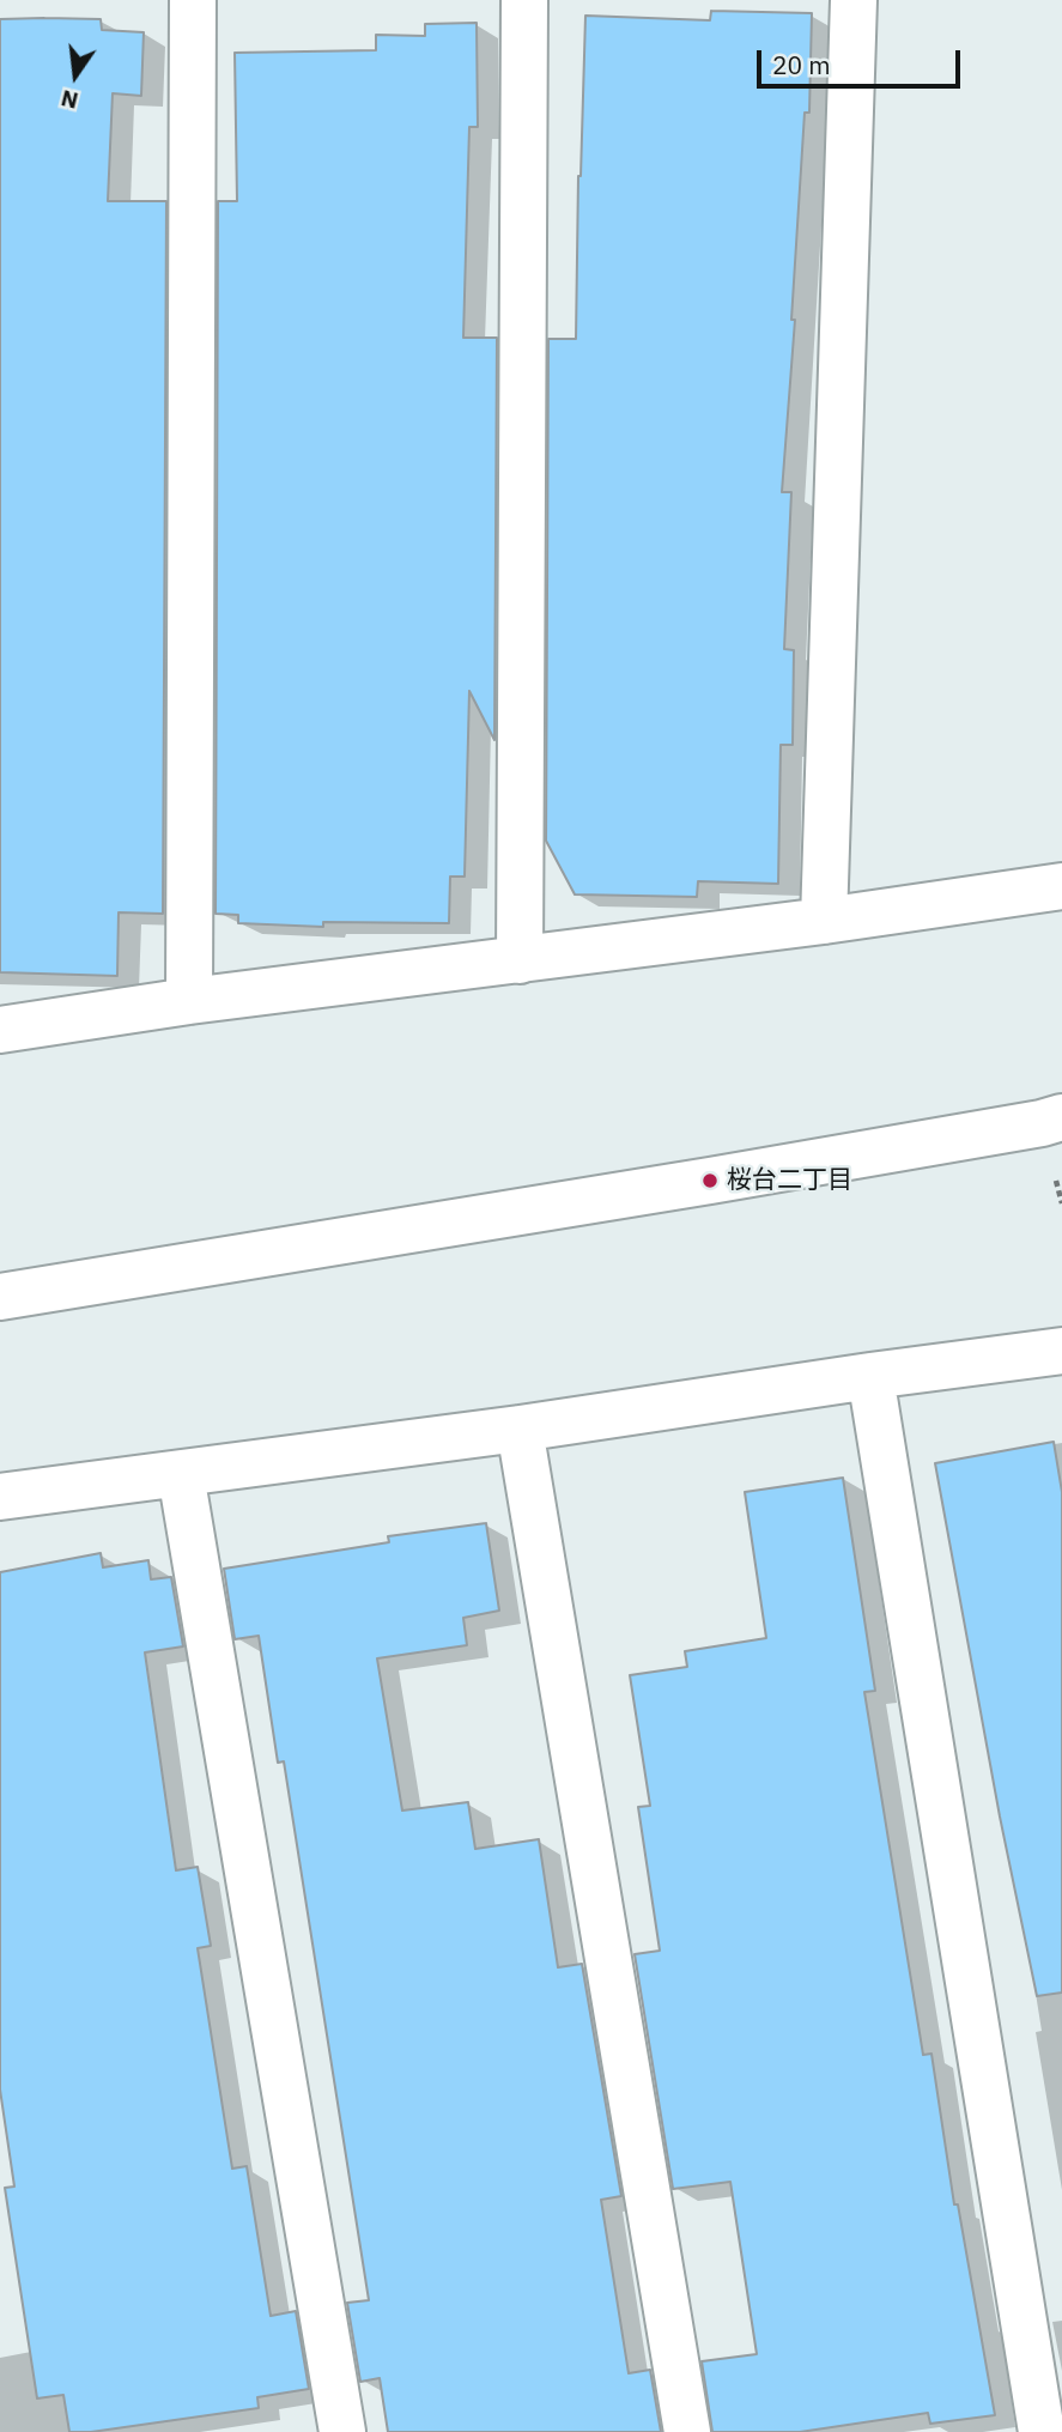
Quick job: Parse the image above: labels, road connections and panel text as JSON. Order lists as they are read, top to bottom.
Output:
{
  "places": ["桜台二丁目"],
  "scale_bar": "20 m",
  "north": "bottom"
}
